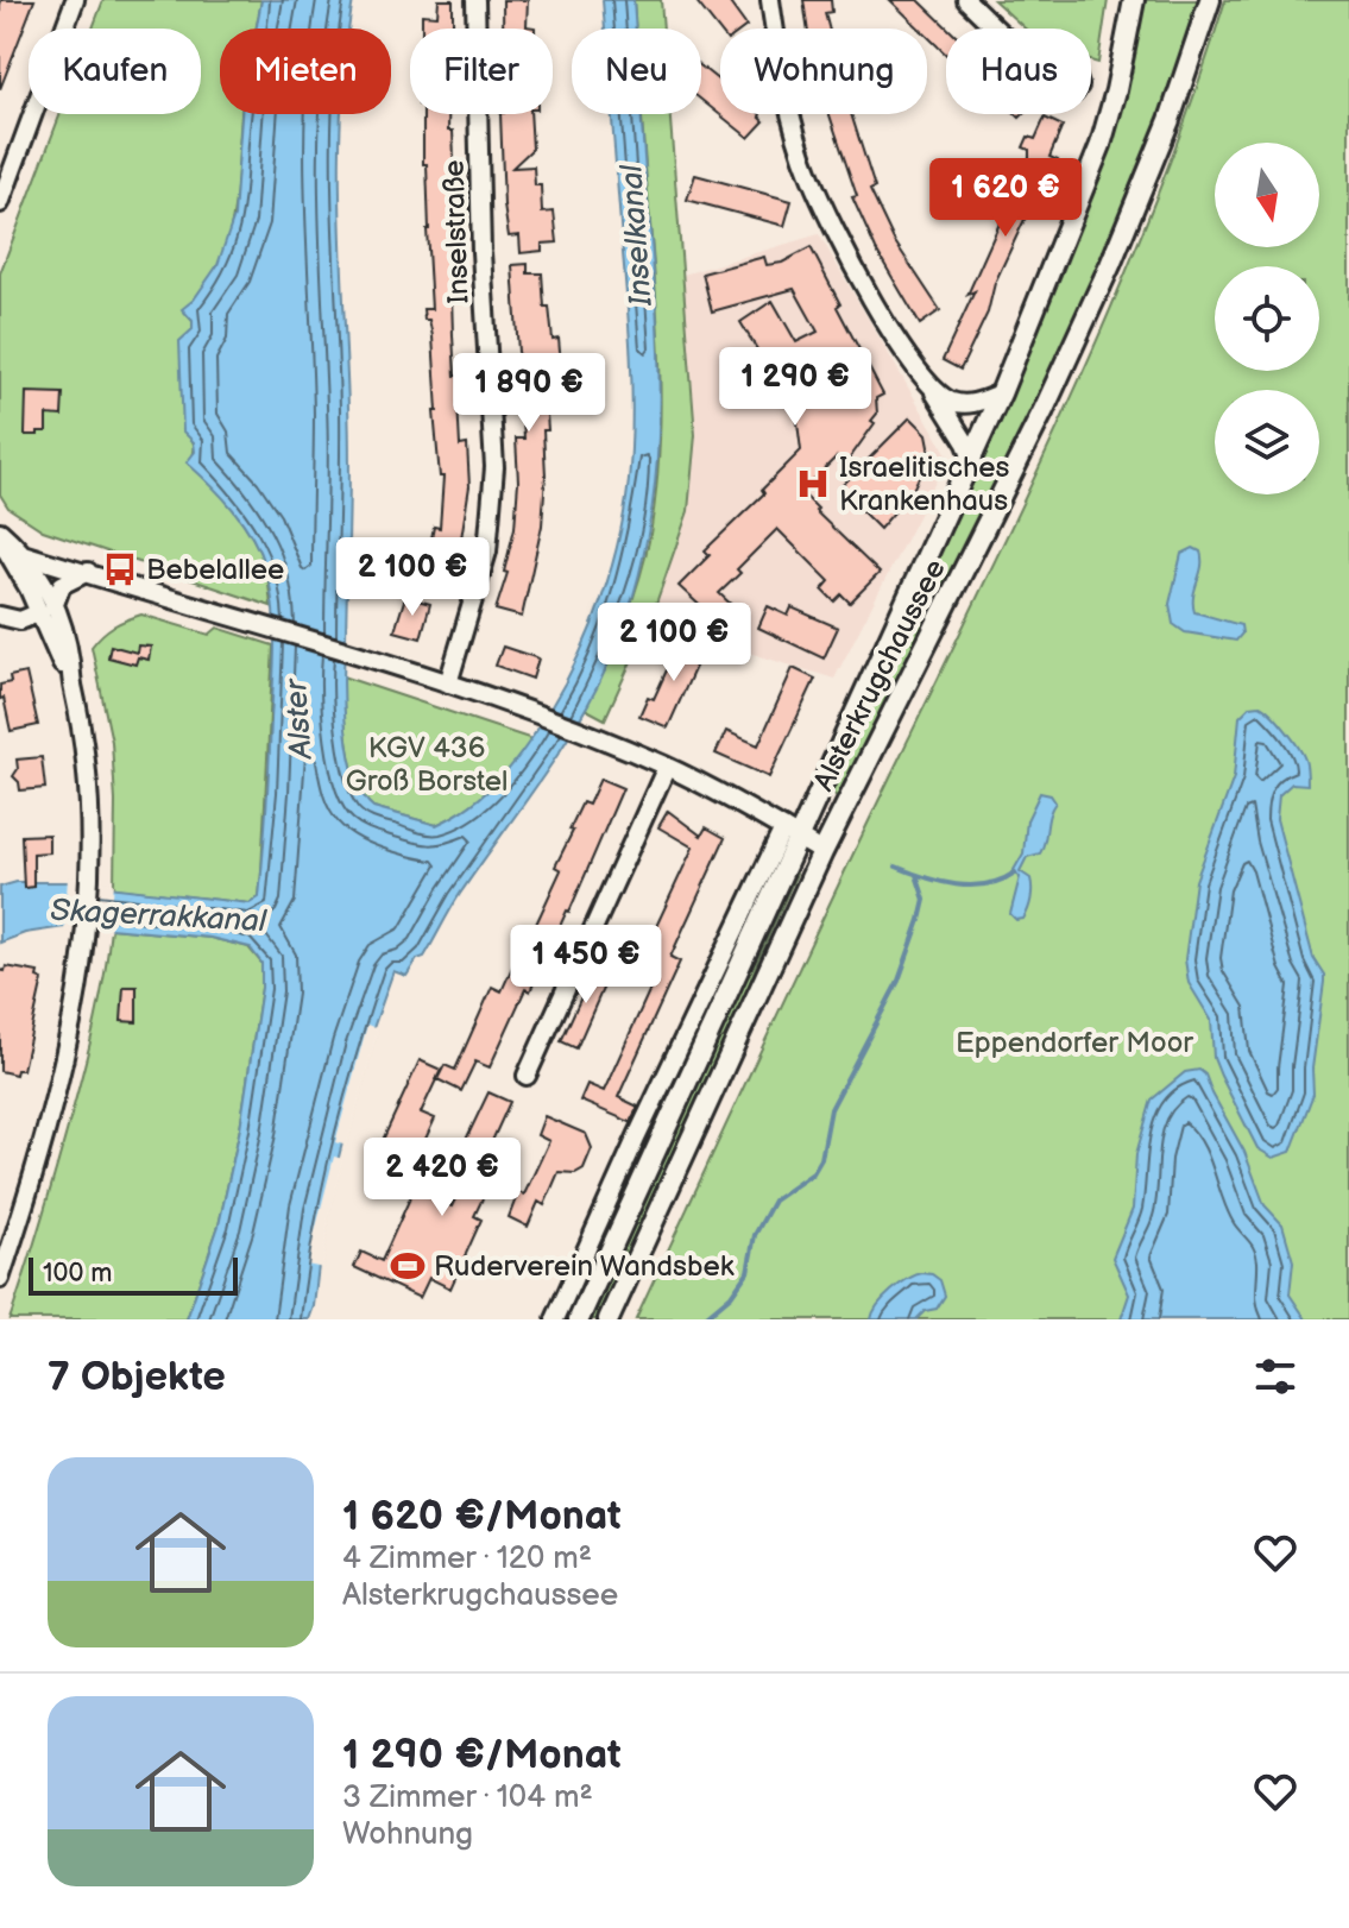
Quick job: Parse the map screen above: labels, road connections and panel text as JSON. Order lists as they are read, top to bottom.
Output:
{
  "streets": {
    "main road": ["Alsterkrugchaussee"],
    "street": ["Inselstraße"]
  },
  "water": ["Inselkanal", "Alster", "Skagerrakkanal"],
  "parks": ["KGV 436 Groß Borstel", "Eppendorfer Moor"],
  "places": {
    "hospital": ["Israelitisches Krankenhaus"],
    "bus stop": ["Bebelallee"],
    "sports": ["Ruderverein Wandsbek"]
  },
  "scale_bar": "100 m",
  "north": "bottom",
  "page": {
    "chip": [
      "Kaufen",
      "Mieten",
      "Filter",
      "Neu",
      "Wohnung",
      "Haus"
    ],
    "price": [
      "1 620 €",
      "1 290 €",
      "1 890 €",
      "2 100 €",
      "2 100 €",
      "1 450 €",
      "2 420 €"
    ],
    "scale": "100 m",
    "heading": "7 Objekte",
    "list": [
      {
        "name": "1 620 €/Monat",
        "note": "4 Zimmer · 120 m² · Alsterkrugchaussee"
      },
      {
        "name": "1 290 €/Monat",
        "note": "3 Zimmer · 104 m² · Wohnung"
      }
    ]
  }
}
